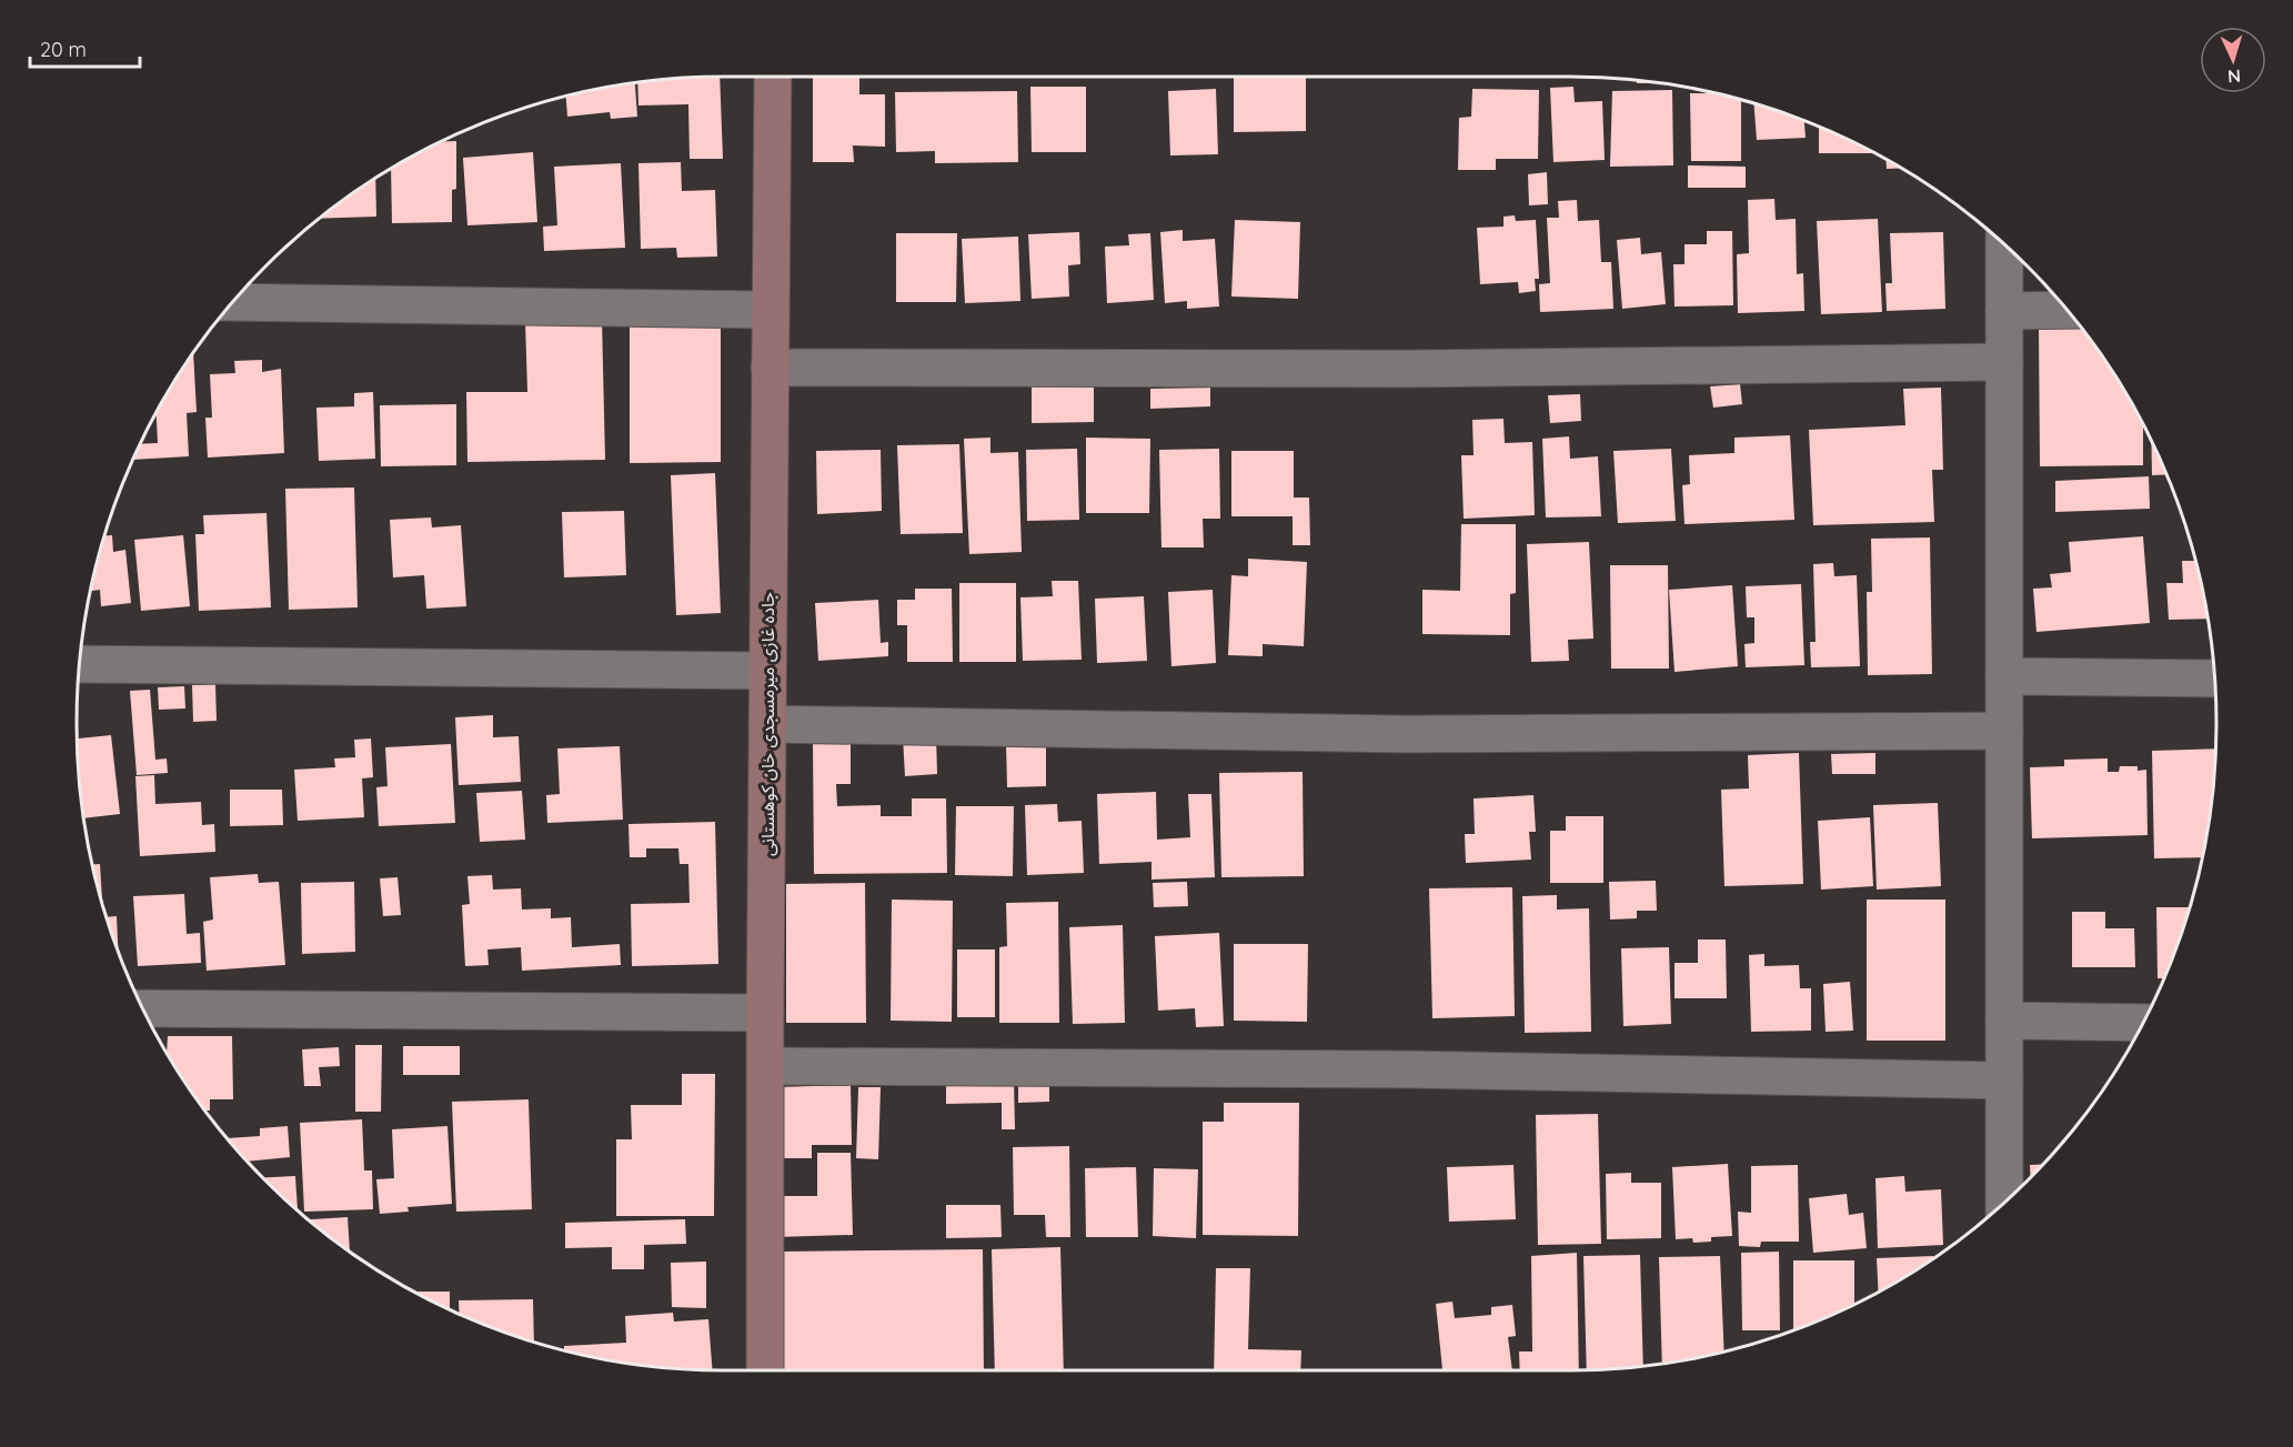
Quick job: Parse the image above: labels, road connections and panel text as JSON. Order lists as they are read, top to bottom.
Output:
{
  "streets": {
    "main road": ["جاده غازی میرمسجدی خان کوهستانی"]
  },
  "scale_bar": "20 m",
  "north": "bottom"
}
